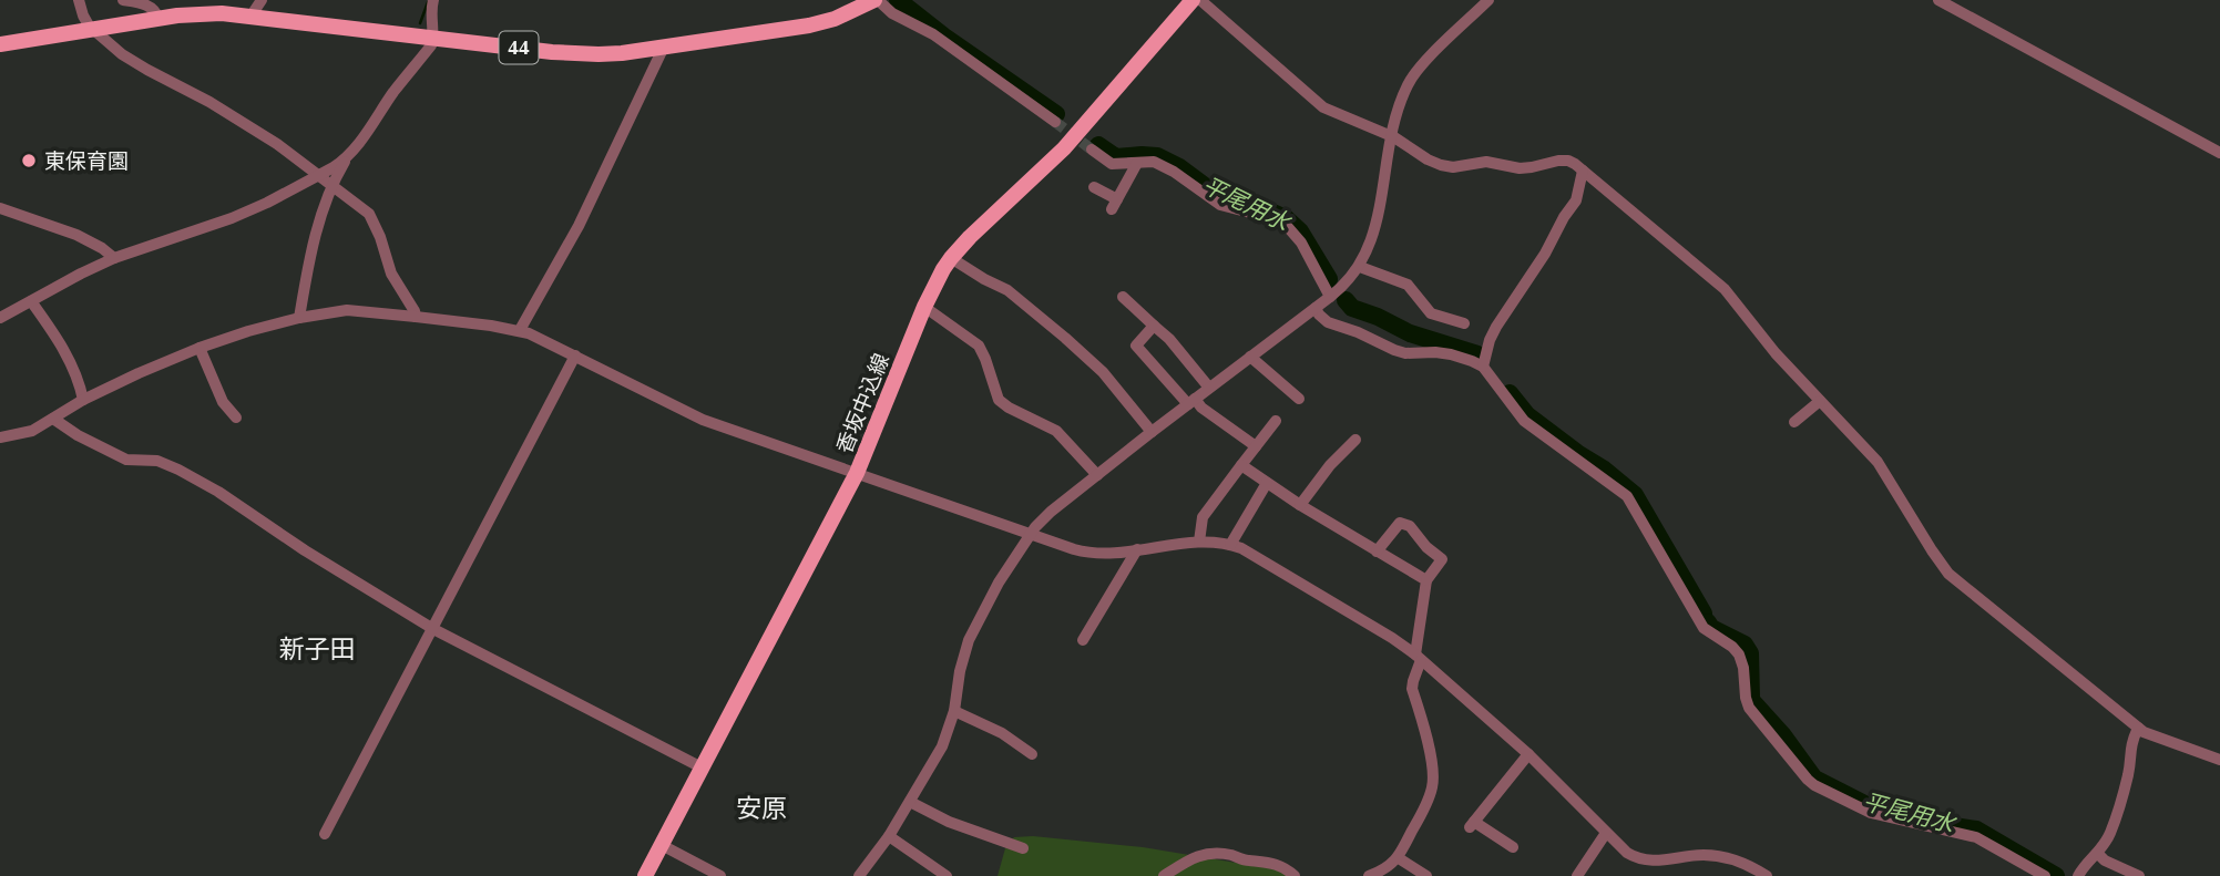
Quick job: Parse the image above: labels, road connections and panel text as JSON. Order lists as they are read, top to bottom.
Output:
{
  "streets": {
    "main road": ["44", "香坂中込線"]
  },
  "districts": ["新子田", "安原"],
  "water": ["平尾用水"],
  "places": ["東保育園"]
}
